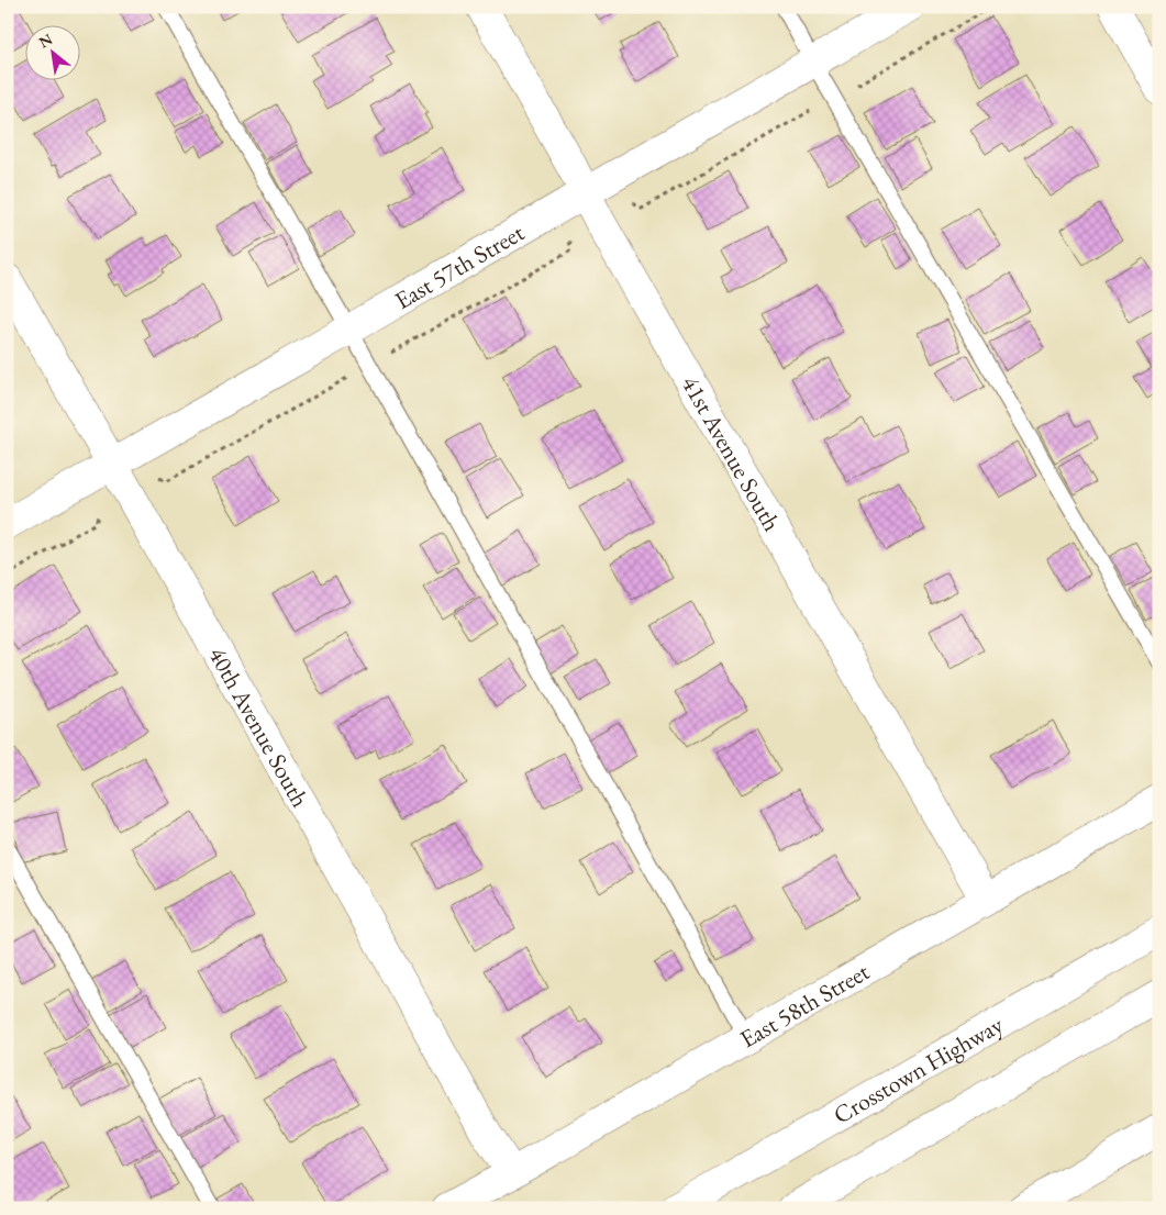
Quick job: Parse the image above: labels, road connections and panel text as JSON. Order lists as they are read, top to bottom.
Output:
{
  "streets": {
    "main road": [
      "East 57th Street",
      "41st Avenue South",
      "40th Avenue South",
      "East 58th Street",
      "Crosstown Highway"
    ]
  },
  "crossings": [
    ["East 57th Street", "41st Avenue South"],
    ["East 57th Street", "40th Avenue South"],
    ["41st Avenue South", "East 58th Street"],
    ["40th Avenue South", "East 58th Street"]
  ],
  "north": "top left"
}
